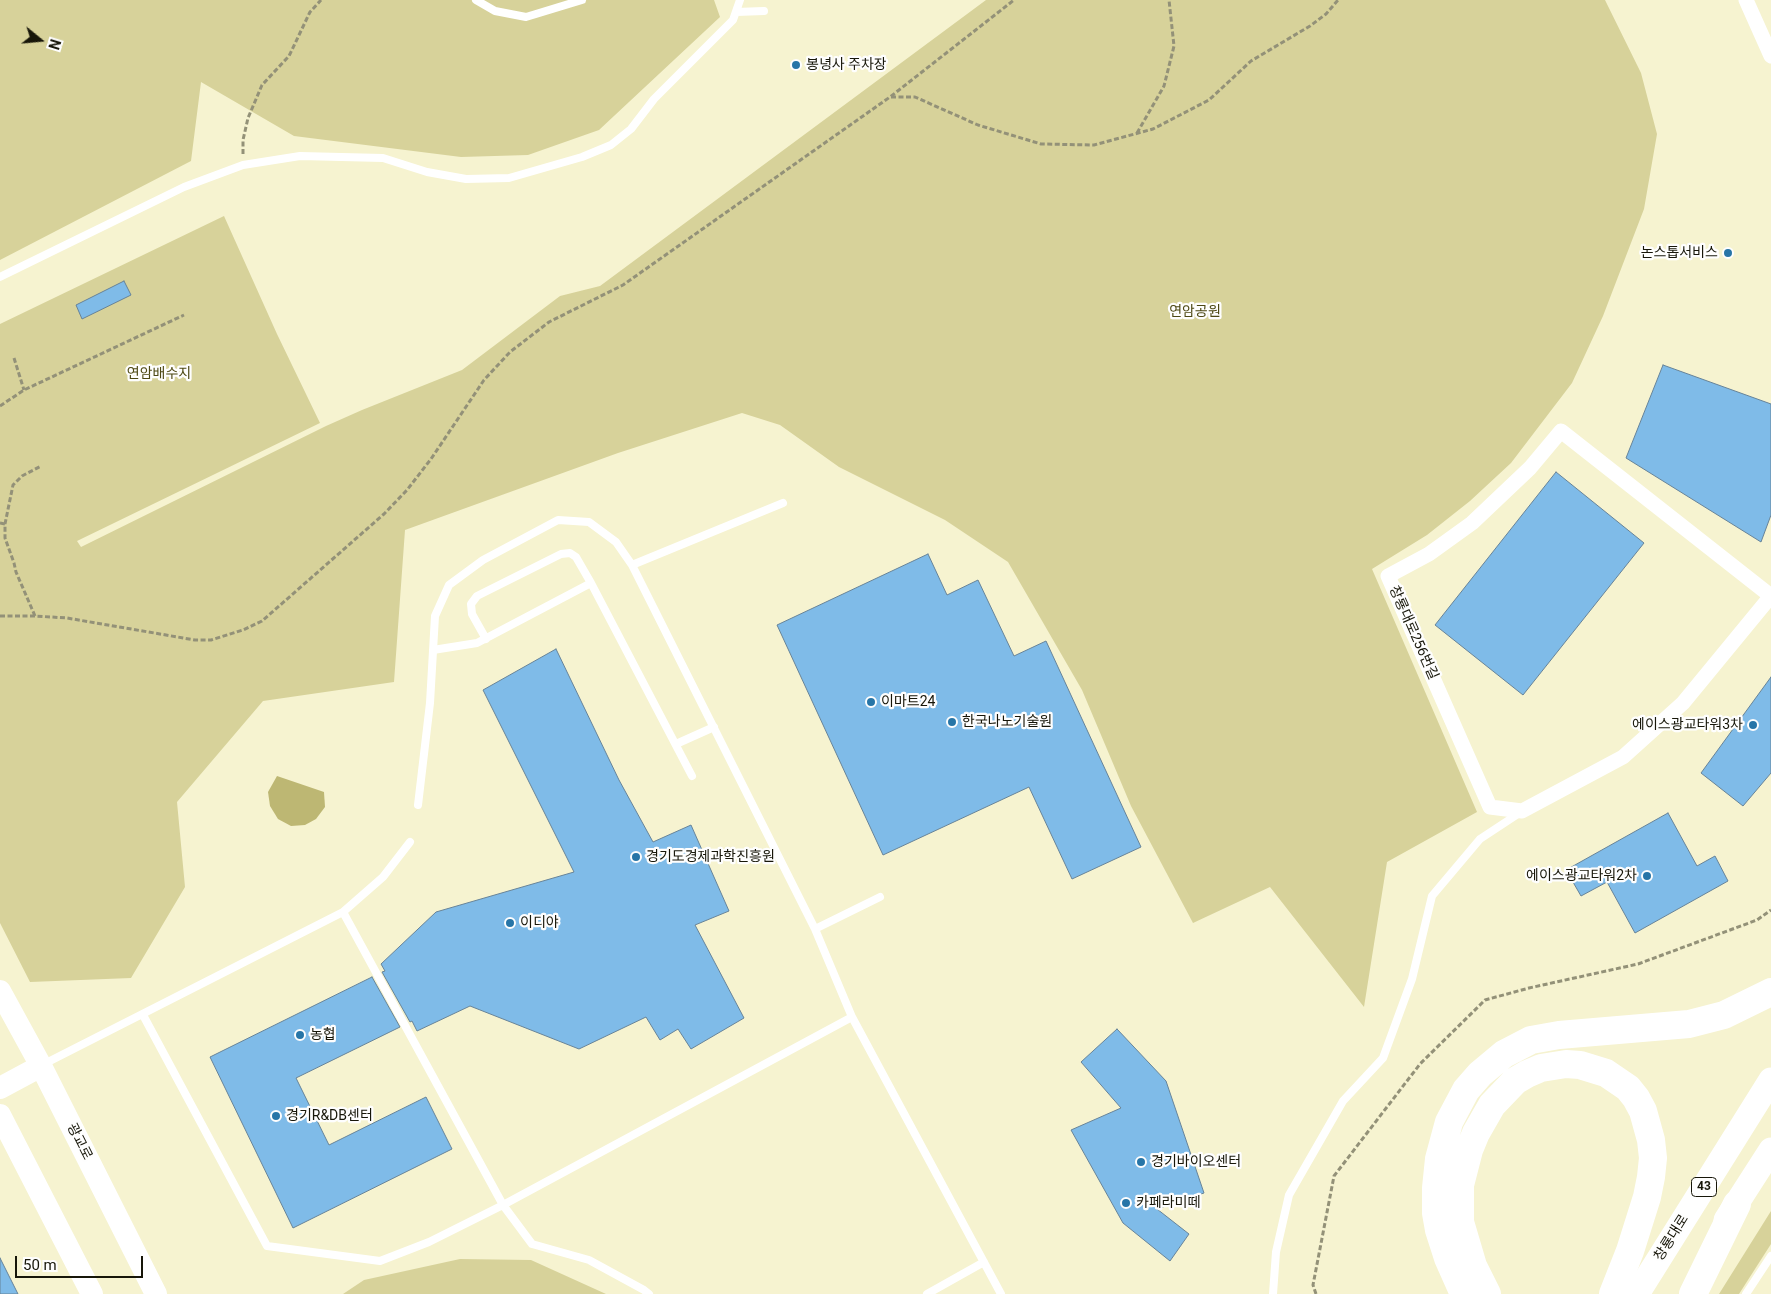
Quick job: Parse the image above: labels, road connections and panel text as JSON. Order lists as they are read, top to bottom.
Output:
{
  "streets": {
    "main road": ["광교로", "43", "창룡대로"],
    "street": ["창룡대로256번길"]
  },
  "parks": ["연암공원", "연암배수지"],
  "places": [
    "봉녕사 주차장",
    "논스톱서비스",
    "이마트24",
    "한국나노기술원",
    "에이스광교타워3차",
    "경기도경제과학진흥원",
    "에이스광교타워2차",
    "이디야",
    "농협",
    "경기R&DB센터",
    "경기바이오센터",
    "카페라미떼"
  ],
  "scale_bar": "50 m",
  "north": "right"
}
